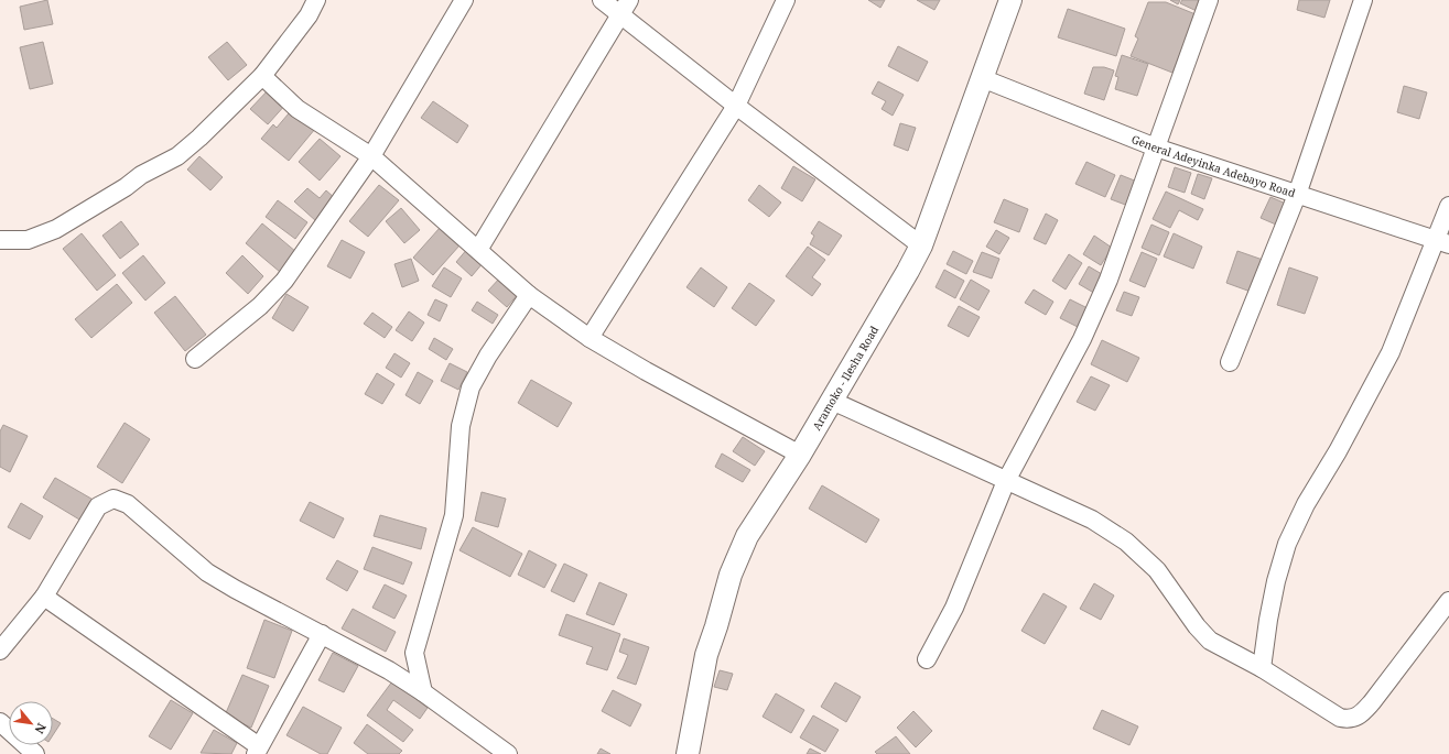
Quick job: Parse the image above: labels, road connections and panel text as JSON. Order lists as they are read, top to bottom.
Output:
{
  "streets": {
    "main road": ["Aramoko - Ilesha Road"],
    "street": ["General Adeyinka Adebayo Road"]
  },
  "crossings": [
    ["General Adeyinka Adebayo Road", "Aramoko - Ilesha Road"]
  ],
  "north": "bottom right"
}
